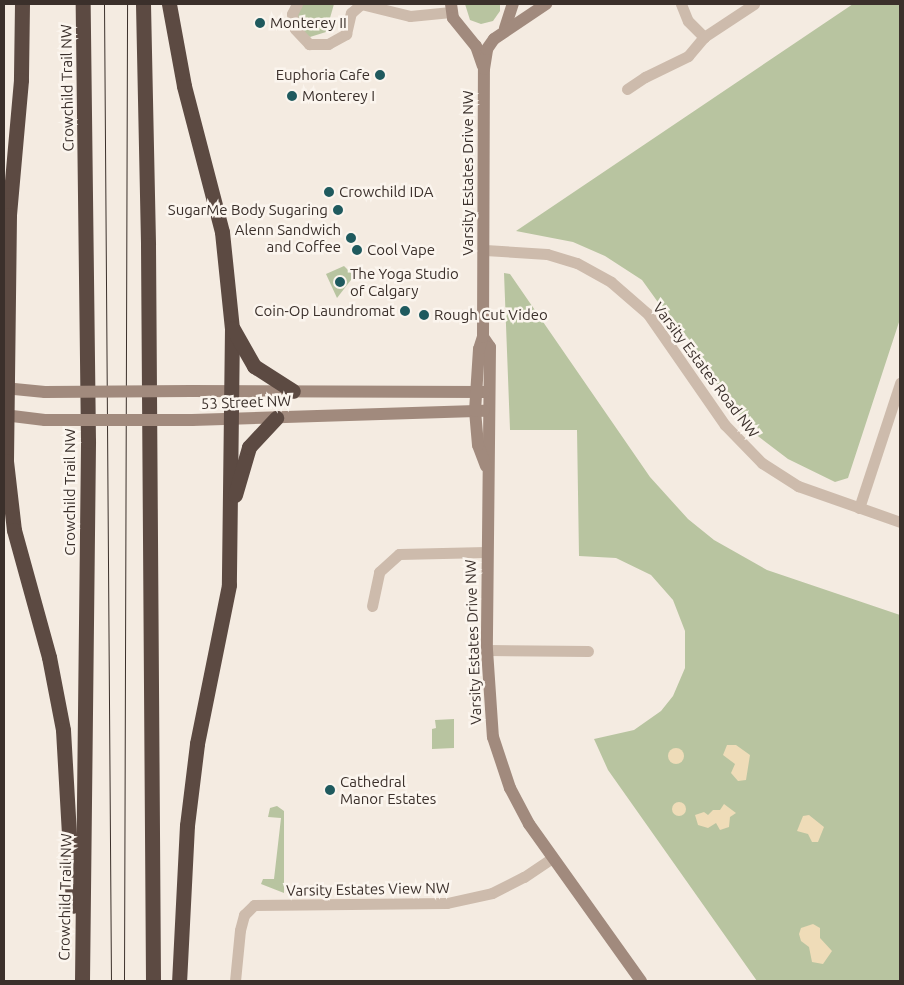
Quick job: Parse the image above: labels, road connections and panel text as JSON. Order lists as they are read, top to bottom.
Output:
{
  "streets": {
    "highway": ["Crowchild Trail NW"],
    "street": [
      "Varsity Estates Drive NW",
      "Varsity Estates Road NW",
      "53 Street NW",
      "Varsity Estates View NW"
    ]
  },
  "crossings": [
    ["Varsity Estates Drive NW", "Varsity Estates Road NW"],
    ["Varsity Estates Drive NW", "53 Street NW"],
    ["Varsity Estates Drive NW", "Varsity Estates View NW"]
  ],
  "places": [
    "Monterey II",
    "Euphoria Cafe",
    "Monterey I",
    "Crowchild IDA",
    "SugarMe Body Sugaring",
    "Alenn Sandwich and Coffee",
    "Cool Vape",
    "The Yoga Studio of Calgary",
    "Coin-Op Laundromat",
    "Rough Cut Video",
    "Cathedral Manor Estates"
  ]
}
